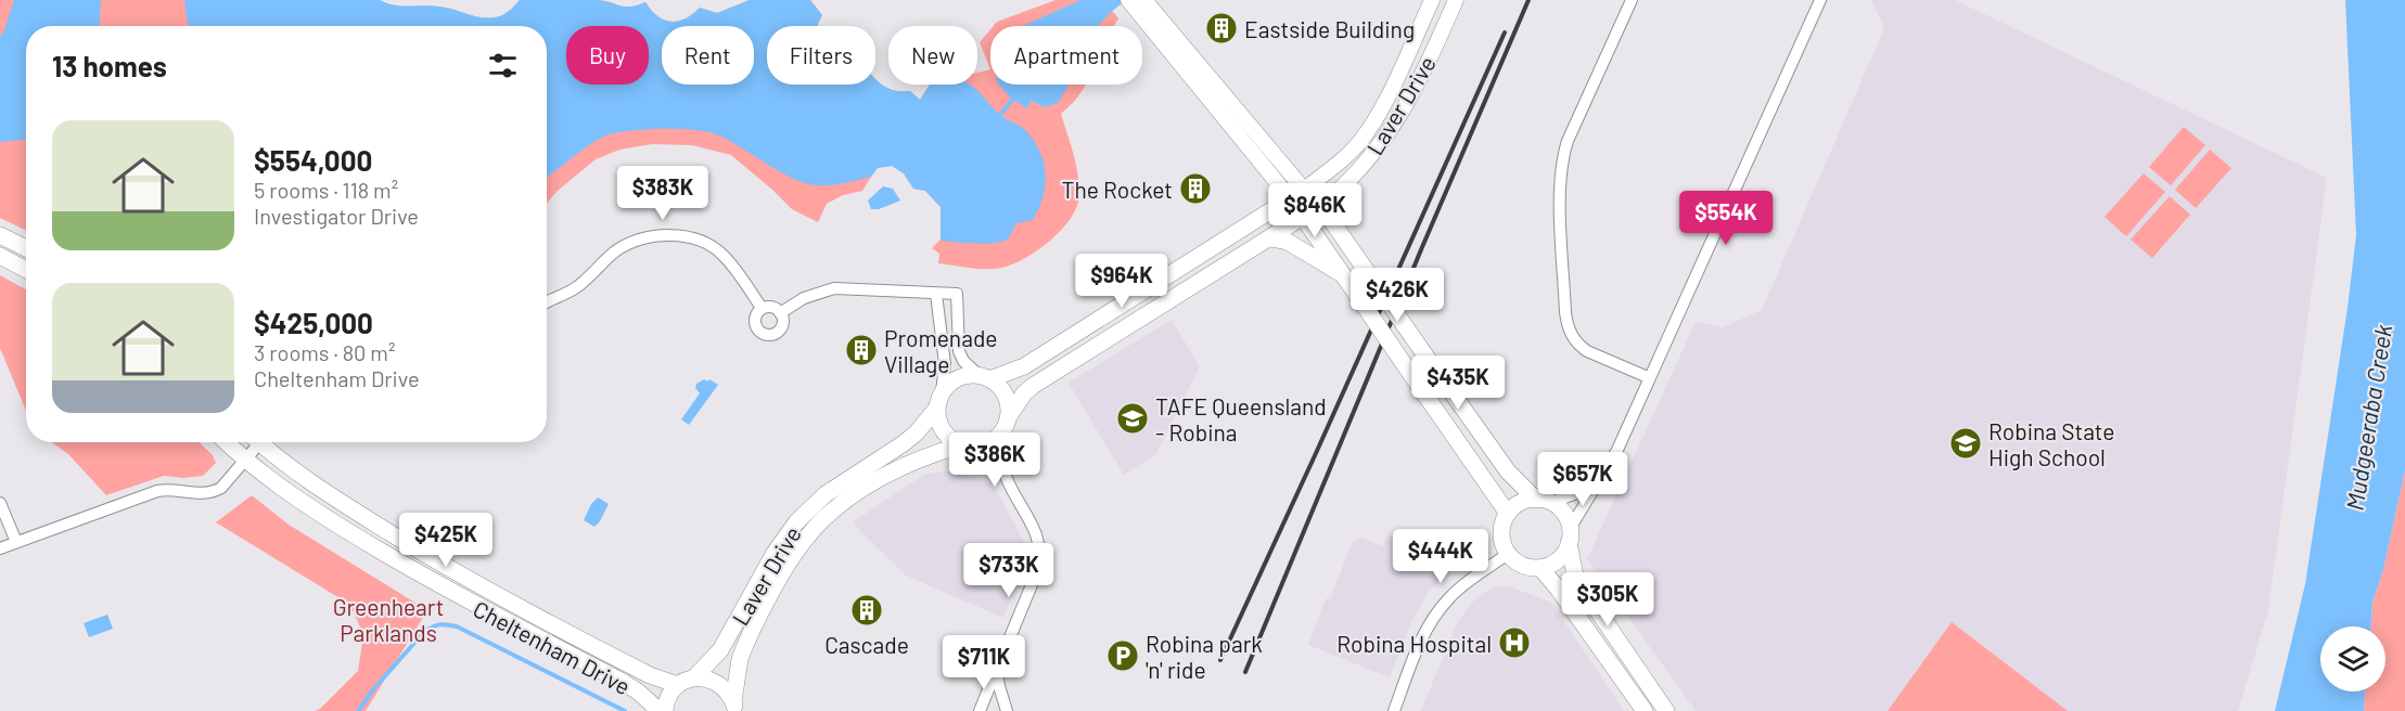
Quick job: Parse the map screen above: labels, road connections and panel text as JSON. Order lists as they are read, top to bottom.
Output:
{
  "streets": {
    "main road": ["Laver Drive", "Cheltenham Drive"]
  },
  "water": ["Mudgeeraba Creek"],
  "parks": ["Greenheart Parklands"],
  "places": {
    "building": [
      "Eastside Building",
      "The Rocket",
      "Promenade Village",
      "Cascade"
    ],
    "school or university": ["TAFE Queensland - Robina", "Robina State High School"],
    "hospital": ["Robina Hospital"],
    "parking": ["Robina park 'n' ride"]
  },
  "page": {
    "chip": [
      "Buy",
      "Rent",
      "Filters",
      "New",
      "Apartment"
    ],
    "heading": "13 homes",
    "list": [
      {
        "name": "$554,000",
        "note": "5 rooms · 118 m² · Investigator Drive"
      },
      {
        "name": "$425,000",
        "note": "3 rooms · 80 m² · Cheltenham Drive"
      }
    ],
    "price": [
      "$383K",
      "$846K",
      "$554K",
      "$964K",
      "$426K",
      "$435K",
      "$386K",
      "$657K",
      "$425K",
      "$444K",
      "$733K",
      "$305K",
      "$711K"
    ]
  }
}
